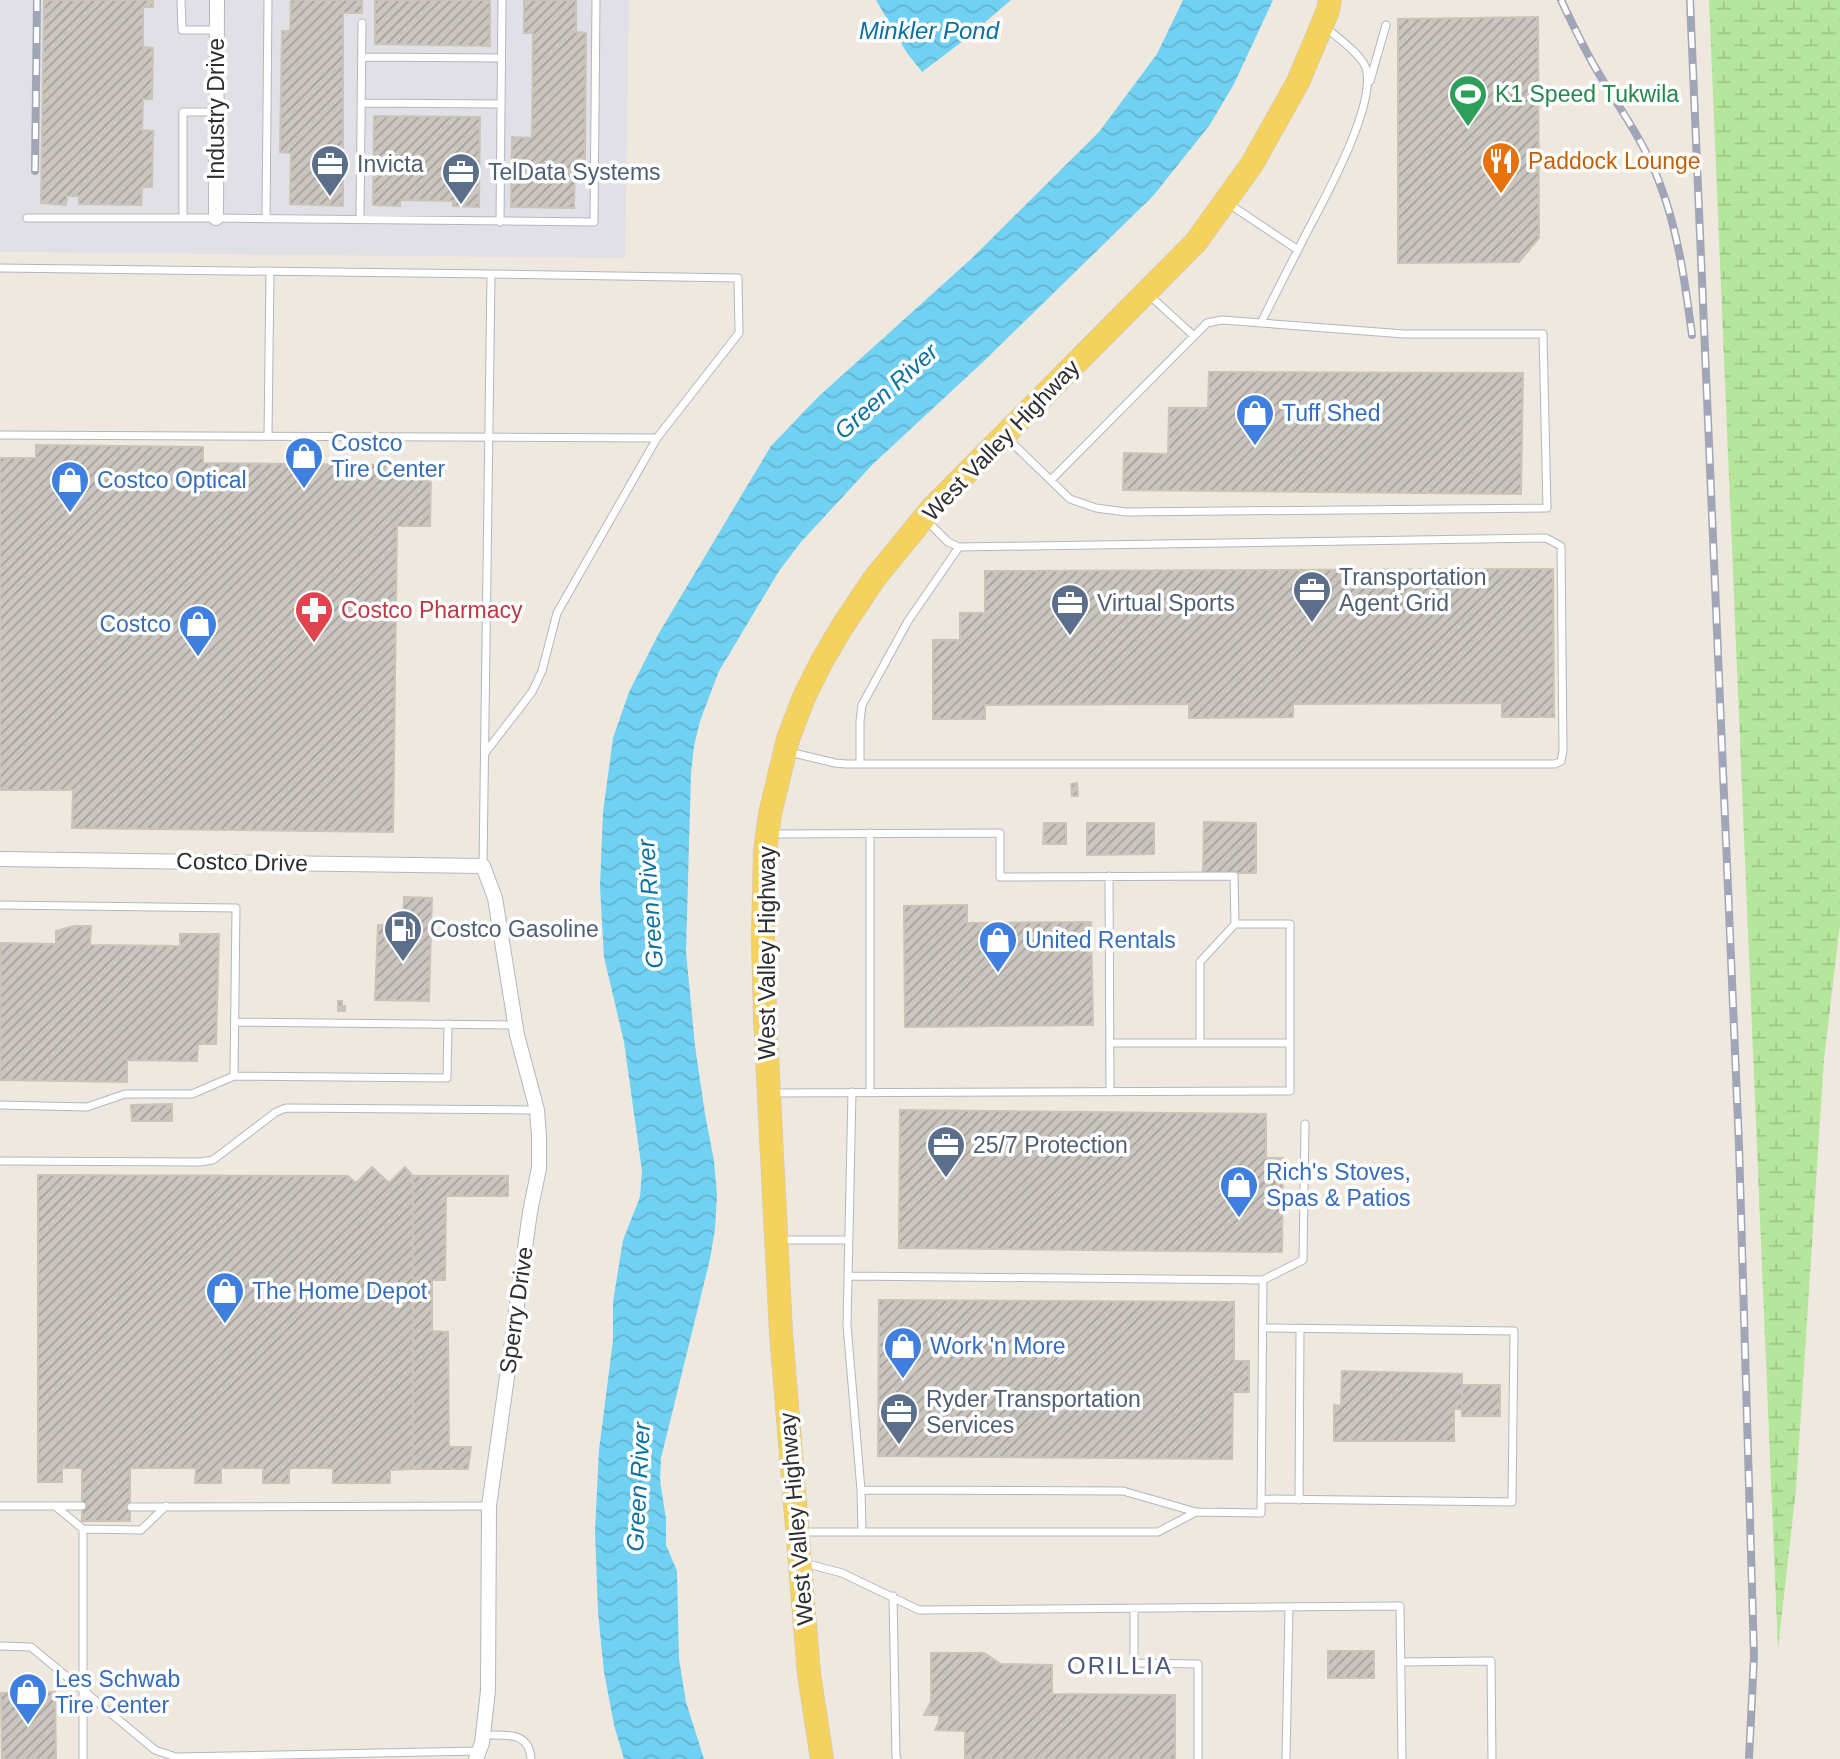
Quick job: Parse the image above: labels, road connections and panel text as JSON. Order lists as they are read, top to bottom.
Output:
{
  "streets": {
    "main road": ["West Valley Highway"],
    "street": ["Industry Drive", "Costco Drive", "Sperry Drive"]
  },
  "crossings": [
    ["Costco Drive", "Sperry Drive"]
  ],
  "districts": ["ORILLIA"],
  "water": ["Minkler Pond", "Green River"],
  "places": {
    "sports": ["K1 Speed Tukwila"],
    "restaurant": ["Paddock Lounge"],
    "office": [
      "Invicta",
      "TelData Systems",
      "Transportation Agent Grid",
      "Virtual Sports",
      "25/7 Protection",
      "Ryder Transportation Services"
    ],
    "shop": [
      "Tuff Shed",
      "Costco Tire Center",
      "Costco Optical",
      "Costco",
      "United Rentals",
      "Rich's Stoves, Spas & Patios",
      "The Home Depot",
      "Work 'n More",
      "Les Schwab Tire Center"
    ],
    "pharmacy": ["Costco Pharmacy"],
    "fuel station": ["Costco Gasoline"]
  }
}
